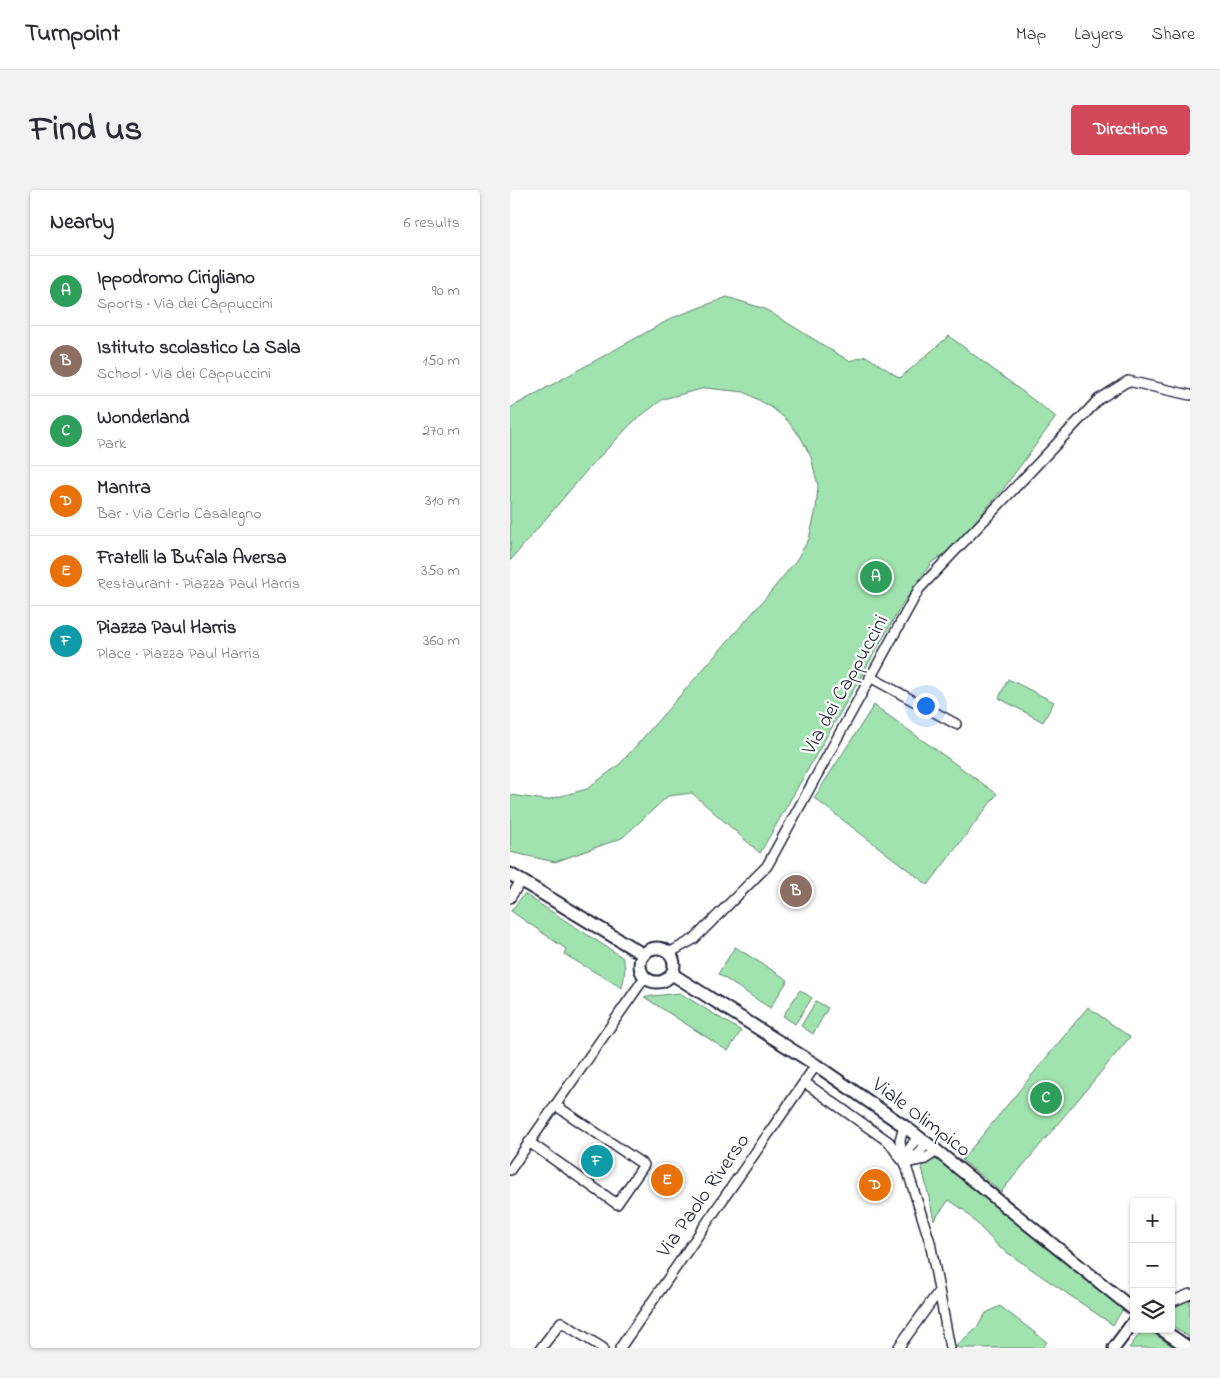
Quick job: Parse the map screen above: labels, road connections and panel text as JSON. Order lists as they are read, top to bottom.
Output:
{
  "streets": {
    "main road": ["Viale Olimpico"],
    "street": ["Via dei Cappuccini", "Via Paolo Riverso"]
  },
  "crossings": [
    ["Via dei Cappuccini", "Viale Olimpico"],
    ["Viale Olimpico", "Via Paolo Riverso"]
  ],
  "page": {
    "header": "Turnpoint",
    "nav": ["Map", "Layers", "Share"],
    "title": "Find us",
    "buttons": "Directions",
    "heading": ["Nearby", "6 results"],
    "list": [
      {
        "mark": "A",
        "name": "Ippodromo Cirigliano",
        "note": "Sports · Via dei Cappuccini",
        "value": "90 m"
      },
      {
        "mark": "B",
        "name": "Istituto scolastico La Sala",
        "note": "School · Via dei Cappuccini",
        "value": "150 m"
      },
      {
        "mark": "C",
        "name": "Wonderland",
        "note": "Park",
        "value": "270 m"
      },
      {
        "mark": "D",
        "name": "Mantra",
        "note": "Bar · Via Carlo Casalegno",
        "value": "310 m"
      },
      {
        "mark": "E",
        "name": "Fratelli la Bufala Aversa",
        "note": "Restaurant · Piazza Paul Harris",
        "value": "350 m"
      },
      {
        "mark": "F",
        "name": "Piazza Paul Harris",
        "note": "Place · Piazza Paul Harris",
        "value": "360 m"
      }
    ],
    "pins": [
      "A",
      "B",
      "C",
      "F",
      "E",
      "D"
    ],
    "map_buttons": ["+", "−"]
  }
}
